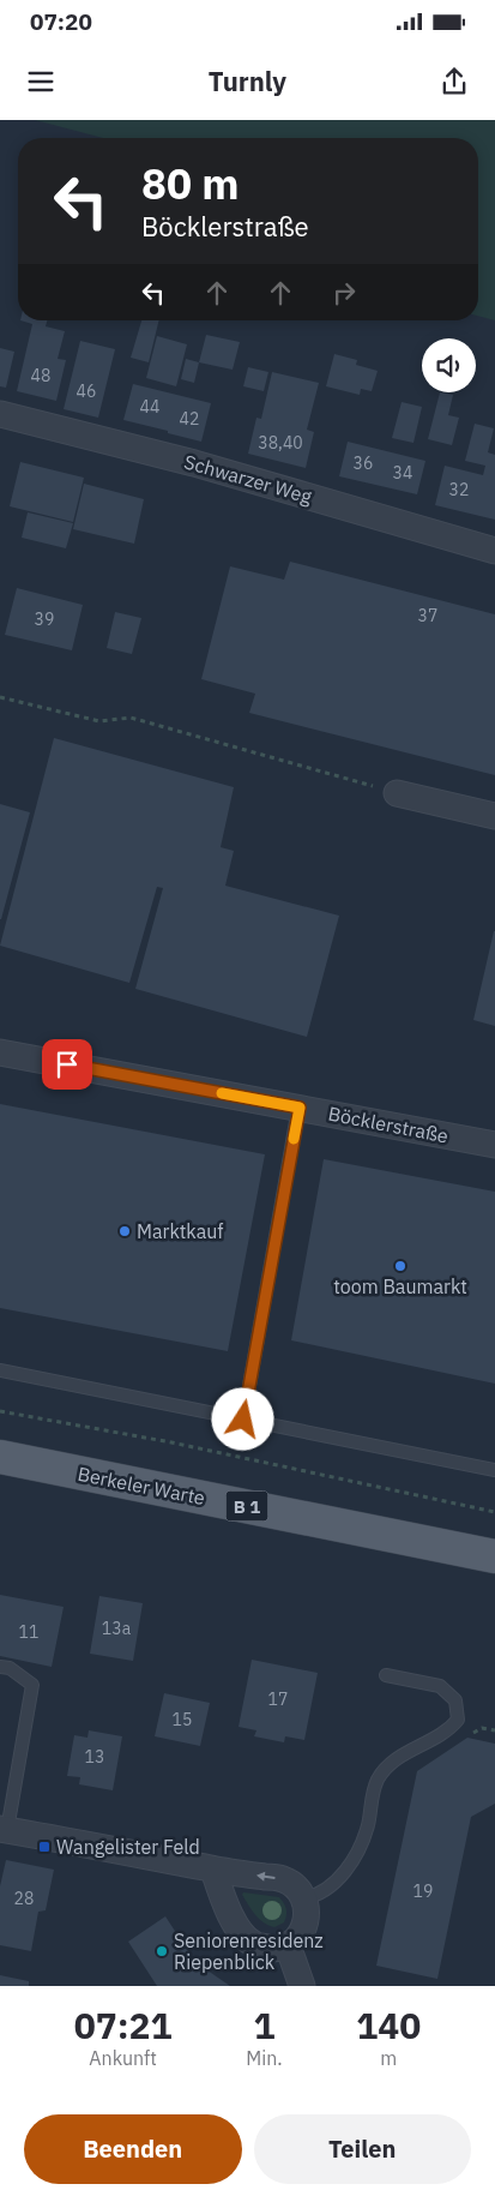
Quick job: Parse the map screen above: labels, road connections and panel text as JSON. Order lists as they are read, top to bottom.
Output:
{
  "streets": {
    "main road": ["Berkeler Warte", "B 1"],
    "street": ["Schwarzer Weg", "Böcklerstraße"]
  },
  "places": {
    "other": ["Marktkauf", "toom Baumarkt", "Seniorenresidenz Riepenblick"],
    "transit": ["Wangelister Feld"]
  },
  "house_numbers": [
    "48",
    "46",
    "44",
    "42",
    "38,40",
    "36",
    "34",
    "32",
    "37",
    "39",
    "13a",
    "11",
    "17",
    "15",
    "13",
    "19",
    "28"
  ],
  "page": {
    "status": "07:20",
    "header": "Turnly",
    "turn": ["80 m", "Böcklerstraße"],
    "eta": [
      "07:21",
      "Ankunft",
      "1",
      "Min.",
      "140",
      "m"
    ],
    "buttons": ["Beenden", "Teilen"]
  }
}
